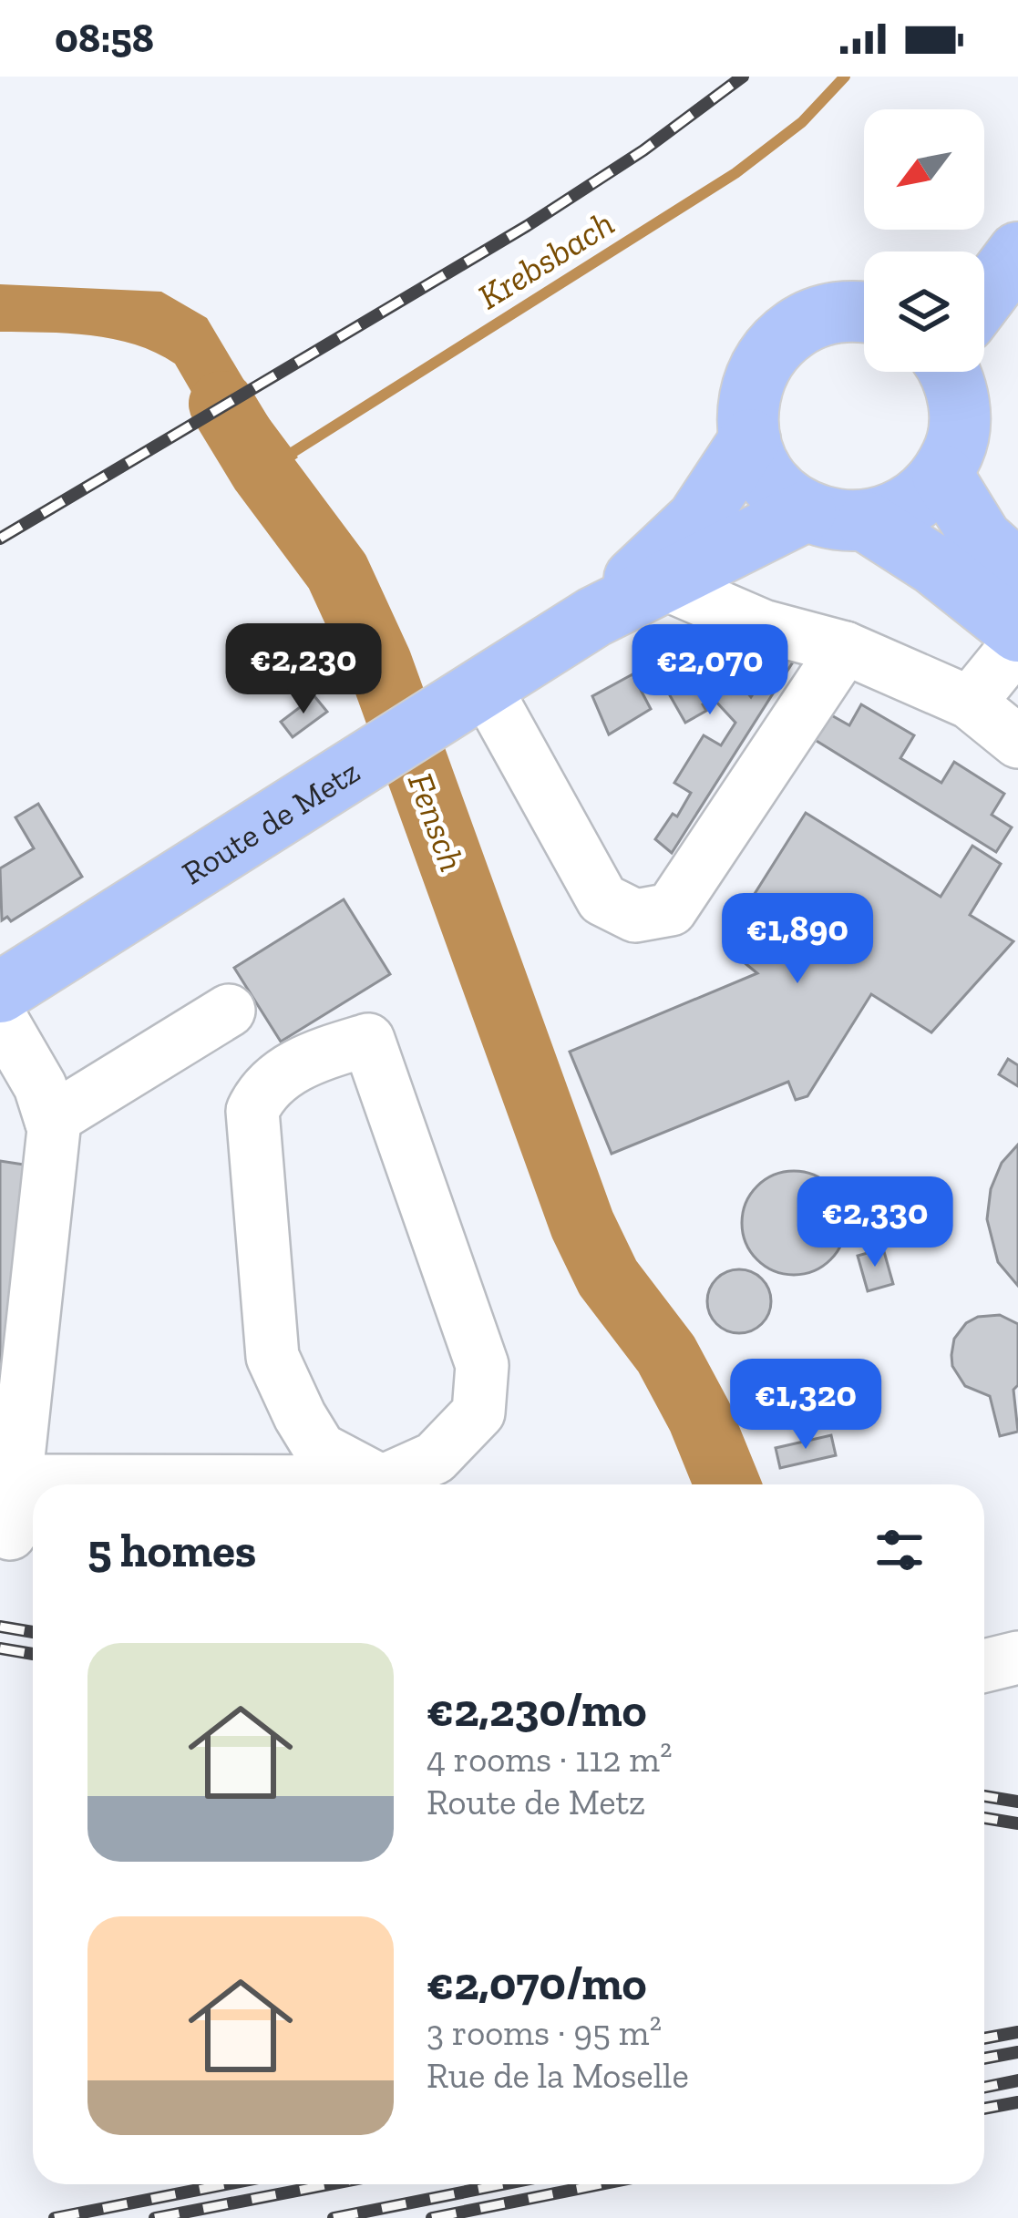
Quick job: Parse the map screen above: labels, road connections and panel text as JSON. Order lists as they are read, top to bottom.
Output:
{
  "streets": {
    "main road": ["Route de Metz"]
  },
  "water": ["Krebsbach", "Fensch"],
  "north": "bottom left",
  "page": {
    "status": "08:58",
    "price": [
      "€2,230",
      "€2,070",
      "€1,890",
      "€2,330",
      "€1,320"
    ],
    "heading": "5 homes",
    "list": [
      {
        "name": "€2,230/mo",
        "note": "4 rooms · 112 m² · Route de Metz"
      },
      {
        "name": "€2,070/mo",
        "note": "3 rooms · 95 m² · Rue de la Moselle"
      }
    ]
  }
}
